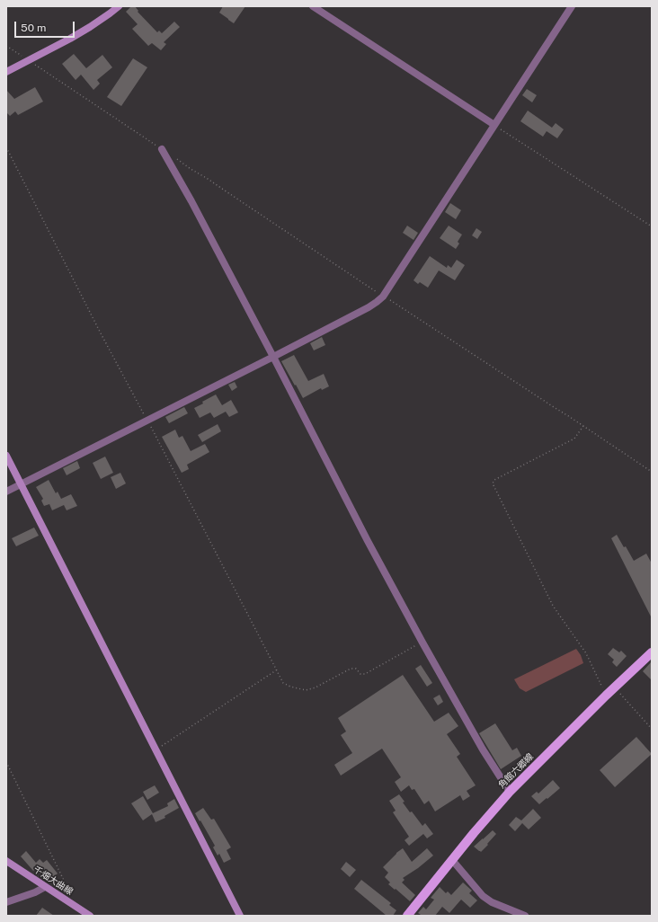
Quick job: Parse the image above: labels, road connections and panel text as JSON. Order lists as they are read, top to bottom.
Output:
{
  "streets": {
    "main road": ["角館六郷線"],
    "street": ["千畑大曲線"]
  },
  "scale_bar": "50 m"
}
